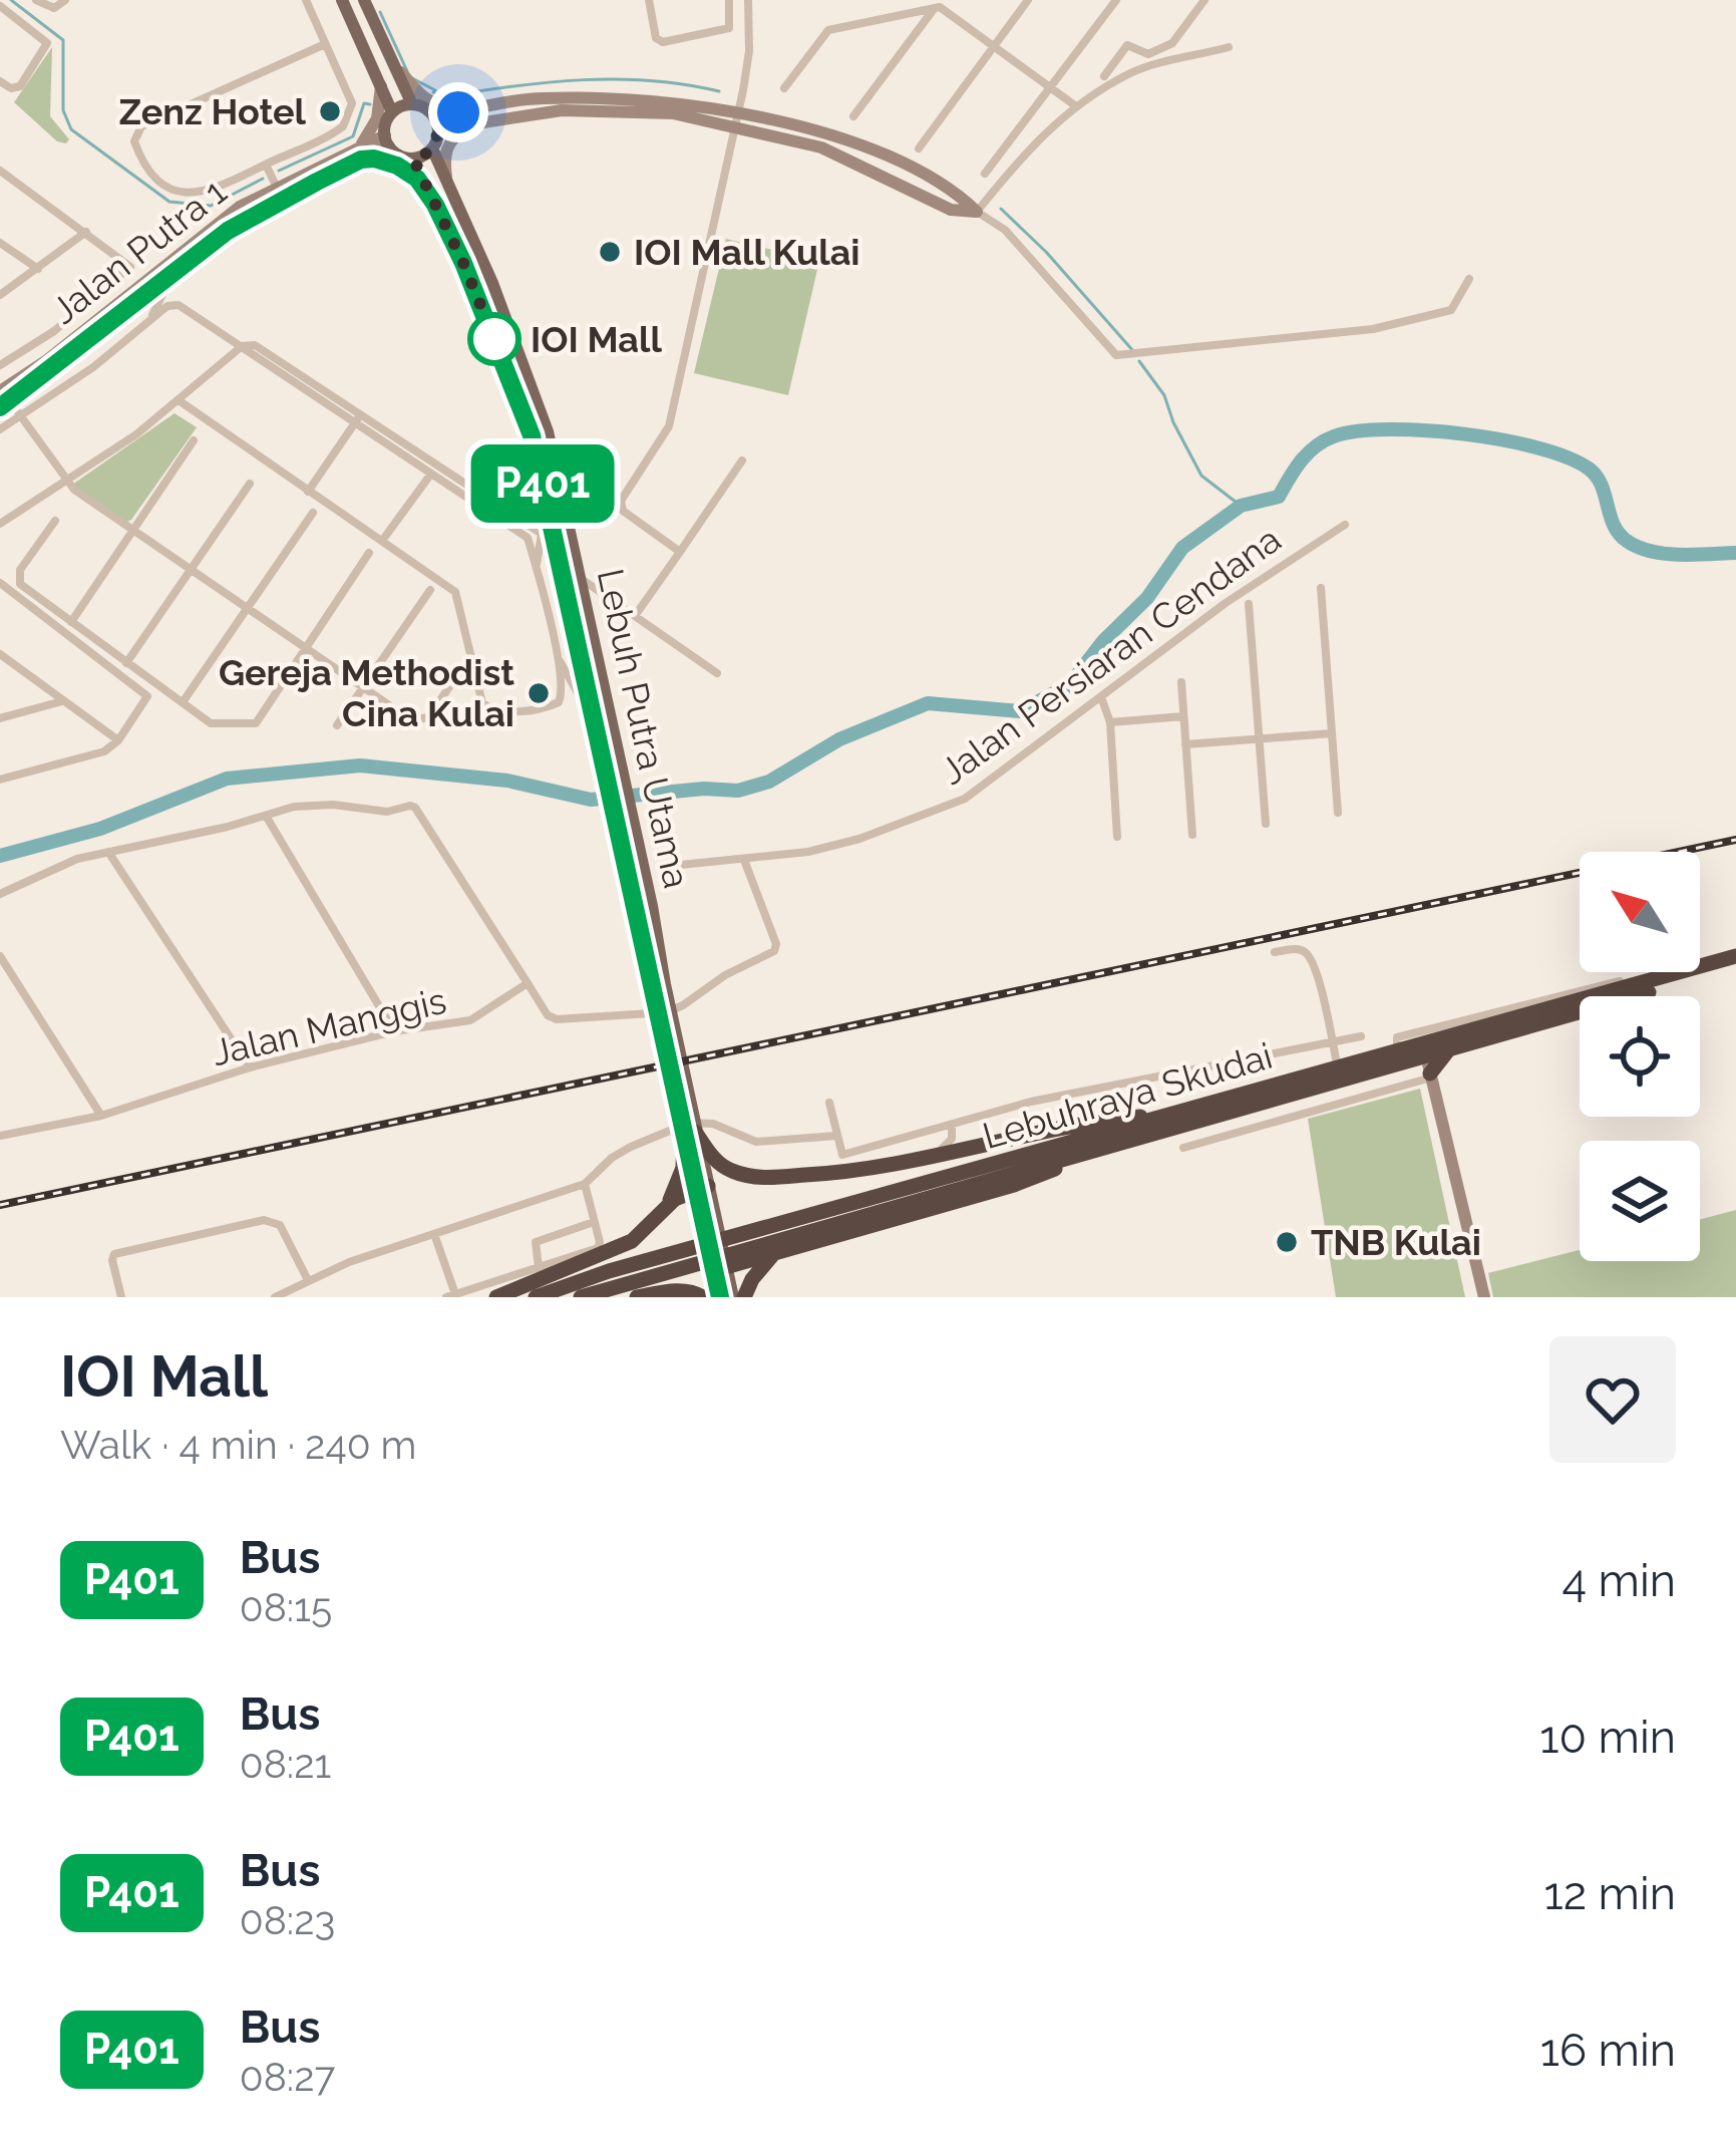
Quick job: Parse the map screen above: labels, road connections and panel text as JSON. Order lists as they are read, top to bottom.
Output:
{
  "streets": {
    "highway": ["Lebuhraya Skudai"],
    "main road": ["Jalan Putra 1", "Lebuh Putra Utama"],
    "street": ["Jalan Persiaran Cendana", "Jalan Manggis"]
  },
  "crossings": [
    ["Jalan Putra 1", "Lebuh Putra Utama"]
  ],
  "places": [
    "Zenz Hotel",
    "IOI Mall Kulai",
    "IOI Mall",
    "Gereja Methodist Cina Kulai",
    "TNB Kulai"
  ],
  "lines": ["bus line P401"],
  "north": "top left",
  "page": {
    "on_map": "P401",
    "heading": ["IOI Mall", "Walk · 4 min · 240 m"],
    "list": [
      {
        "mark": "P401",
        "name": "Bus",
        "note": "08:15",
        "value": "4 min"
      },
      {
        "mark": "P401",
        "name": "Bus",
        "note": "08:21",
        "value": "10 min"
      },
      {
        "mark": "P401",
        "name": "Bus",
        "note": "08:23",
        "value": "12 min"
      },
      {
        "mark": "P401",
        "name": "Bus",
        "note": "08:27",
        "value": "16 min"
      }
    ]
  }
}
